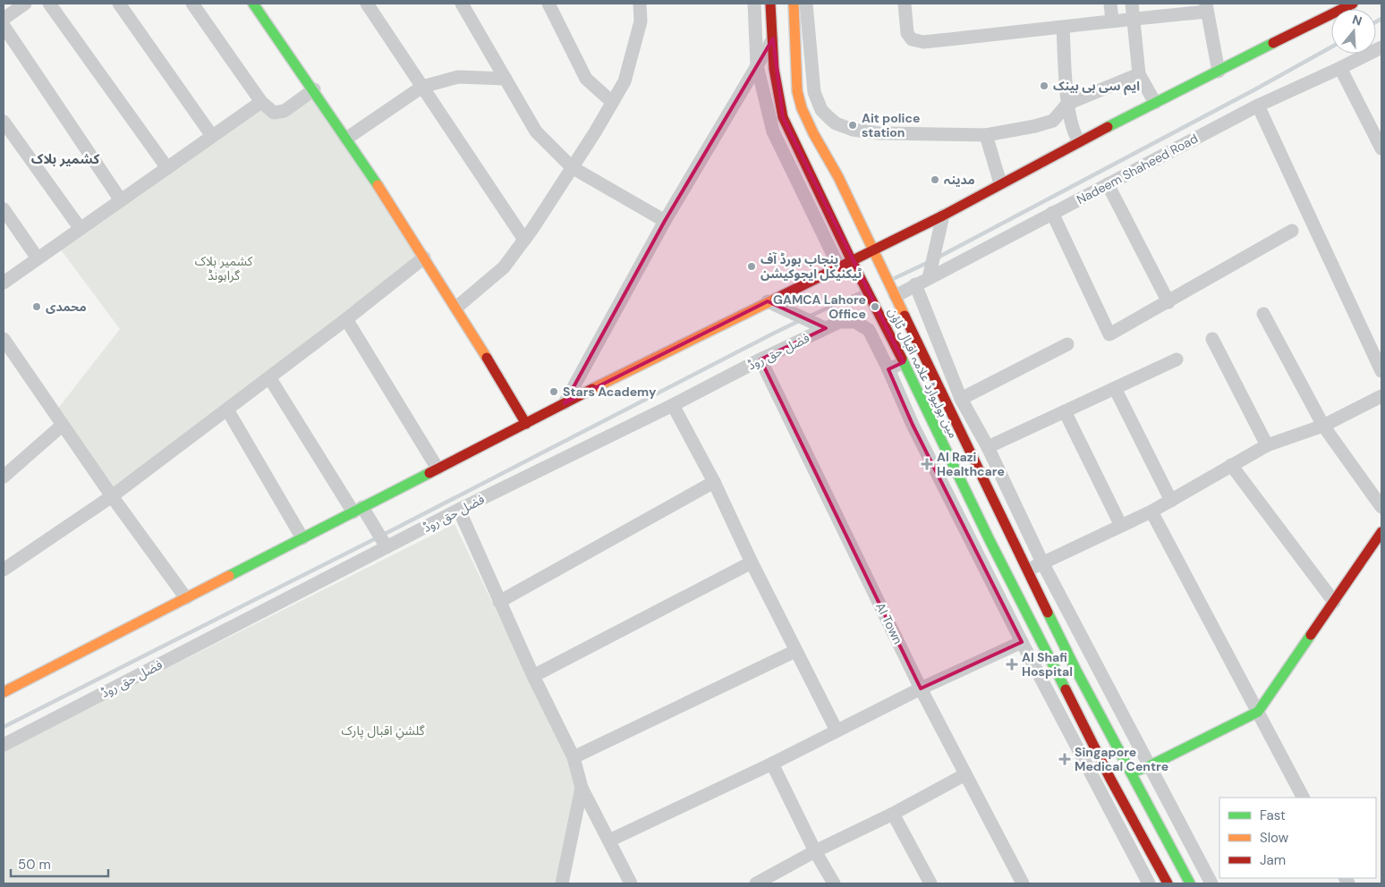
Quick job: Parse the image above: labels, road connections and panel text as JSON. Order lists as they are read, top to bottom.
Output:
{
  "streets": {
    "main road": ["مین بولیوارڈ علامہ اقبال ٹاؤن"],
    "street": ["Nadeem Shaheed Road", "فضل حق روڈ", "AI Town"]
  },
  "crossings": [
    ["Nadeem Shaheed Road", "مین بولیوارڈ علامہ اقبال ٹاؤن"],
    ["فضل حق روڈ", "AI Town"]
  ],
  "districts": ["کشمیر بلاک"],
  "parks": ["کشمیر بلاک ﮔﺮﺍﮨﻮﻧﮉ", "گلشنِ اقبال پارک"],
  "places": {
    "other": [
      "ایم سی بی بینک",
      "Ait police station",
      "مدینہ",
      "پنجاب بورڈ آف ٹیکنیکل ایجوکیشن",
      "محمدی",
      "GAMCA Lahore Office",
      "Stars Academy"
    ],
    "health": ["Al Razi Healthcare", "Al Shafi Hospital", "Singapore Medical Centre"]
  },
  "legend": ["Fast", "Slow", "Jam"],
  "scale_bar": "50 m",
  "north": "top"
}
